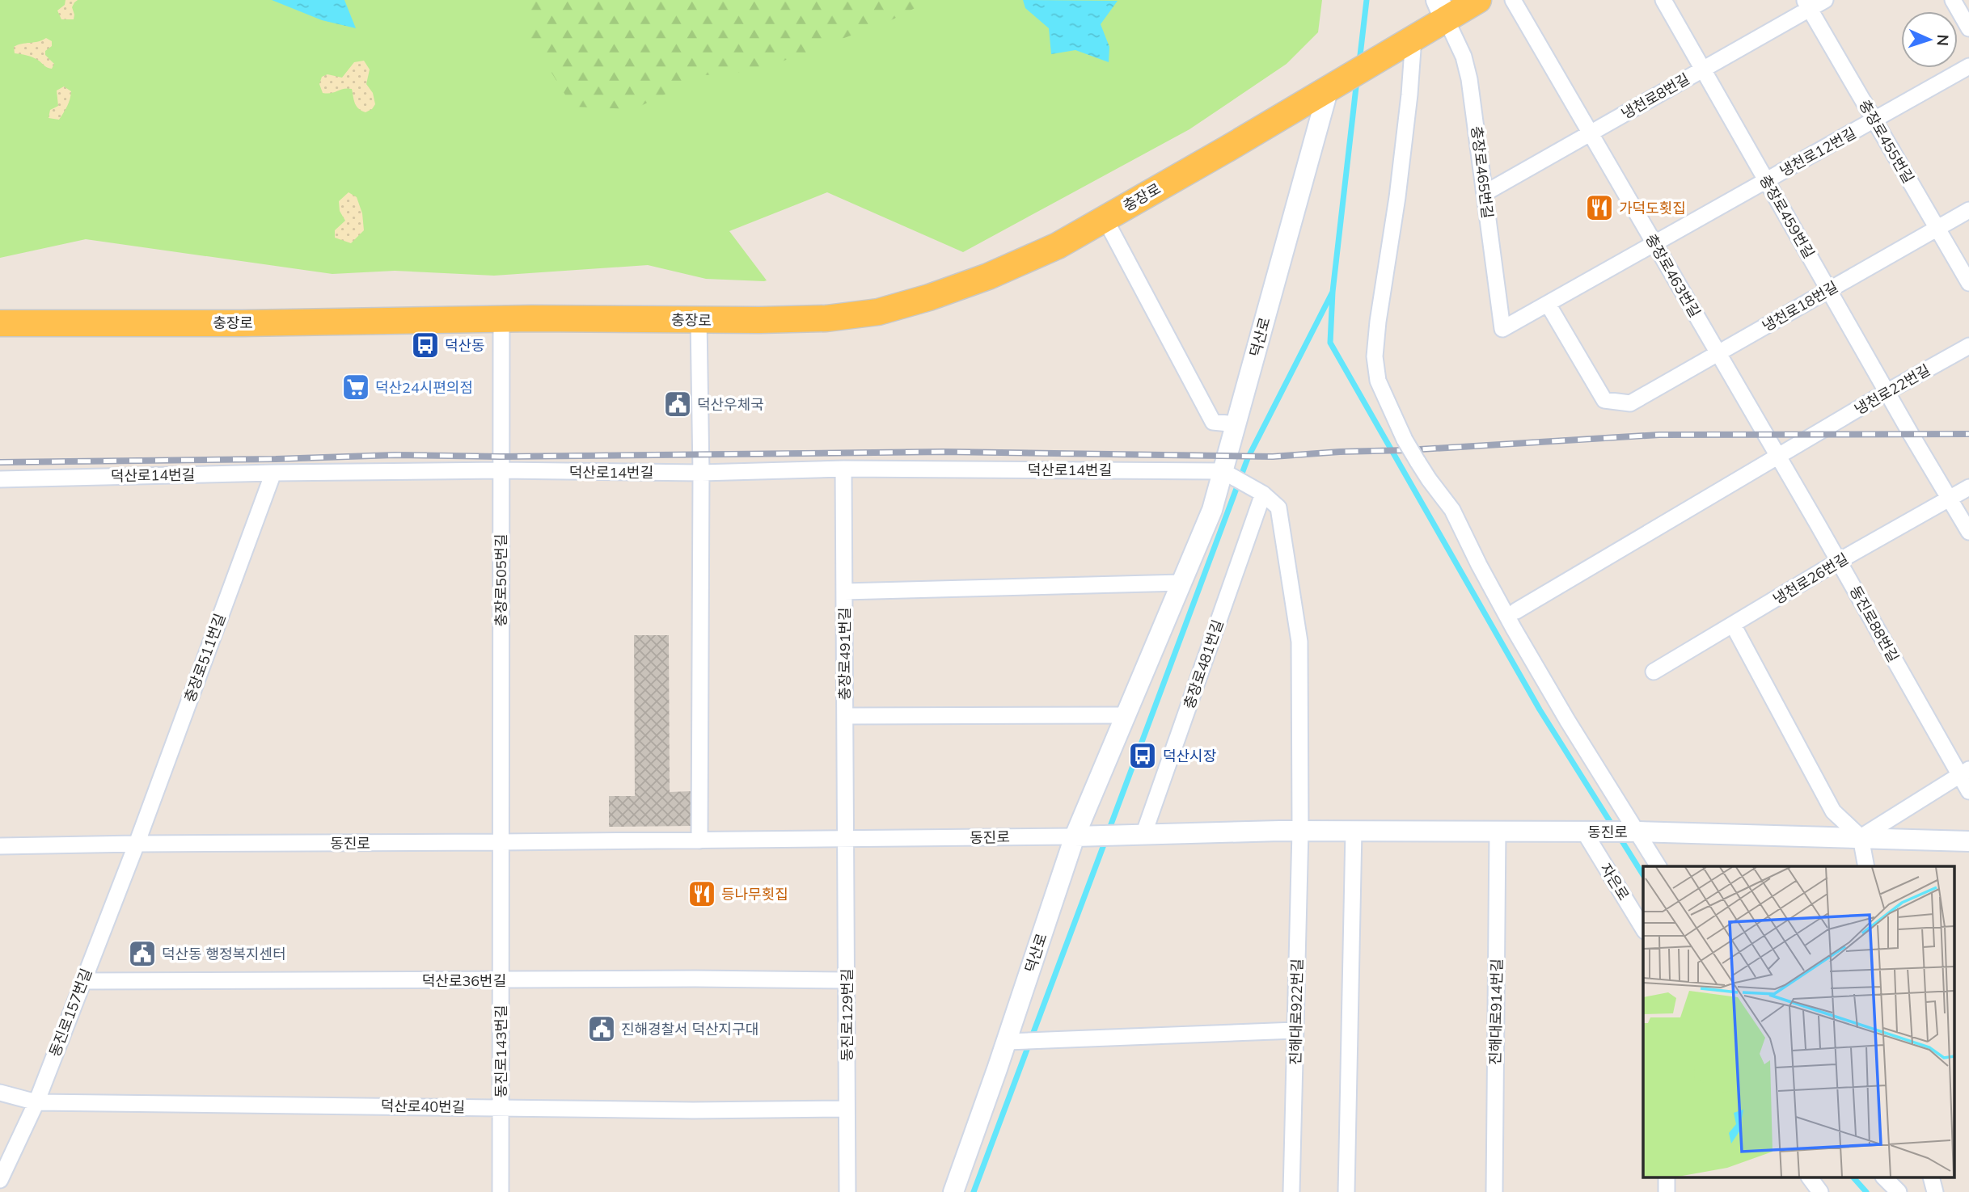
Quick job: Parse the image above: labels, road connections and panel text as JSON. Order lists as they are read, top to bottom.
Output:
{
  "streets": {
    "main road": ["충장로"],
    "street": [
      "냉천로8번길",
      "충장로455번길",
      "냉천로12번길",
      "충장로465번길",
      "충장로459번길",
      "충장로463번길",
      "냉천로18번길",
      "덕산로",
      "냉천로22번길",
      "덕산로14번길",
      "냉천로26번길",
      "충장로505번길",
      "동진로88번길",
      "충장로491번길",
      "충장로511번길",
      "충장로481번길",
      "동진로",
      "자은로",
      "덕산로36번길",
      "진해대로922번길",
      "진해대로914번길",
      "동진로157번길",
      "동진로129번길",
      "동진로143번길",
      "덕산로40번길"
    ]
  },
  "crossings": [
    ["냉천로8번길", "충장로455번길"],
    ["냉천로8번길", "충장로465번길"],
    ["냉천로8번길", "충장로459번길"],
    ["냉천로8번길", "충장로463번길"],
    ["충장로455번길", "냉천로12번길"],
    ["충장로455번길", "냉천로18번길"],
    ["냉천로12번길", "충장로465번길"],
    ["냉천로12번길", "충장로459번길"],
    ["냉천로12번길", "충장로463번길"],
    ["냉천로12번길", "냉천로18번길"],
    ["충장로", "덕산로"],
    ["충장로", "충장로505번길"],
    ["충장로459번길", "냉천로18번길"],
    ["충장로459번길", "냉천로22번길"],
    ["충장로459번길", "냉천로26번길"],
    ["충장로463번길", "냉천로18번길"],
    ["충장로463번길", "동진로88번길"],
    ["덕산로", "덕산로14번길"],
    ["덕산로", "동진로"],
    ["냉천로22번길", "동진로88번길"],
    ["덕산로14번길", "충장로505번길"],
    ["덕산로14번길", "충장로491번길"],
    ["덕산로14번길", "충장로511번길"],
    ["냉천로26번길", "동진로88번길"],
    ["충장로505번길", "동진로"],
    ["충장로505번길", "동진로143번길"],
    ["충장로491번길", "동진로"],
    ["충장로491번길", "동진로129번길"],
    ["충장로511번길", "동진로"],
    ["충장로511번길", "동진로157번길"],
    ["충장로481번길", "동진로"],
    ["동진로", "자은로"],
    ["동진로", "진해대로922번길"],
    ["동진로", "진해대로914번길"],
    ["동진로", "동진로157번길"],
    ["동진로", "동진로129번길"],
    ["동진로", "동진로143번길"],
    ["덕산로36번길", "동진로157번길"],
    ["덕산로36번길", "동진로129번길"],
    ["덕산로36번길", "동진로143번길"],
    ["동진로157번길", "덕산로40번길"],
    ["동진로129번길", "덕산로40번길"],
    ["동진로143번길", "덕산로40번길"]
  ],
  "places": {
    "restaurant": ["가덕도횟집", "등나무횟집"],
    "bus stop": ["덕산동", "덕산시장"],
    "supermarket": ["덕산24시편의점"],
    "public building": ["덕산우체국", "덕산동 행정복지센터", "진해경찰서 덕산지구대"]
  },
  "north": "right"
}
